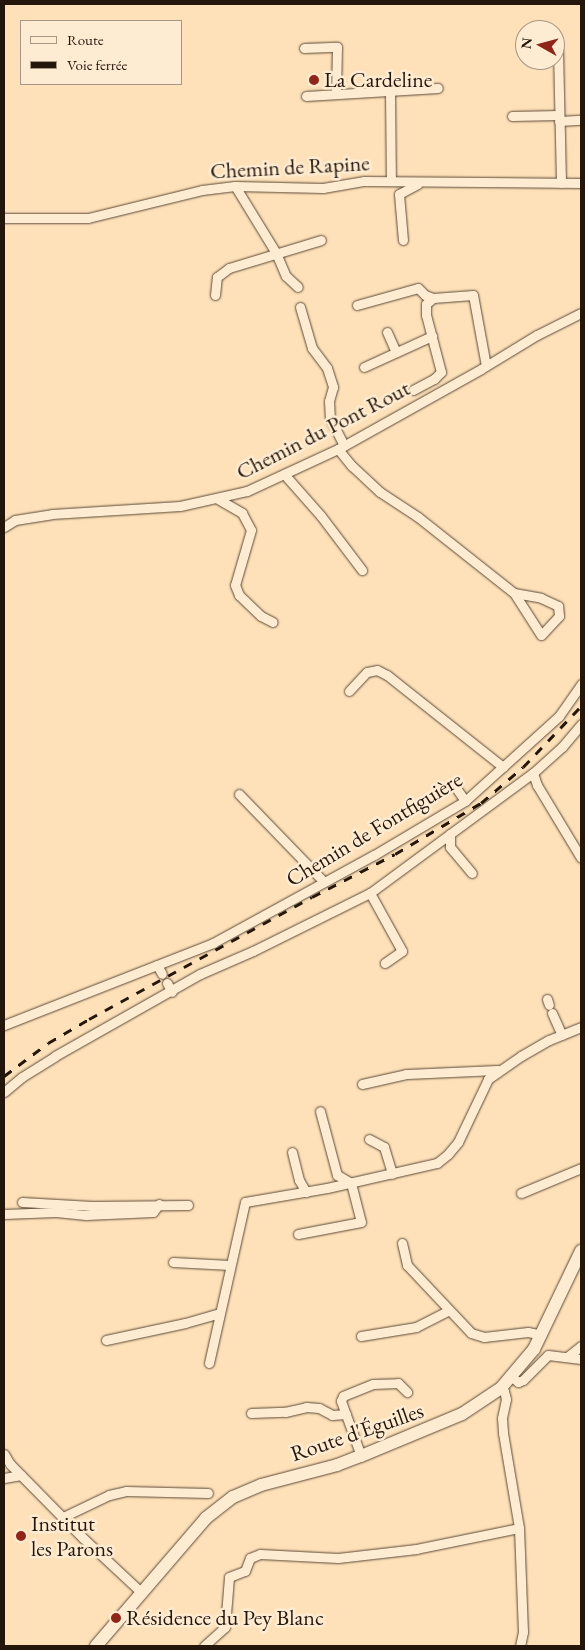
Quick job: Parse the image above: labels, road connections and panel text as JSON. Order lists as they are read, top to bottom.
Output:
{
  "streets": {
    "street": [
      "Chemin de Rapine",
      "Chemin du Pont Rout",
      "Chemin de Fontfiguière",
      "Route d'Éguilles"
    ]
  },
  "places": ["La Cardeline", "Institut les Parons", "Résidence du Pey Blanc"],
  "legend": ["Route", "Voie ferrée"],
  "north": "left"
}
